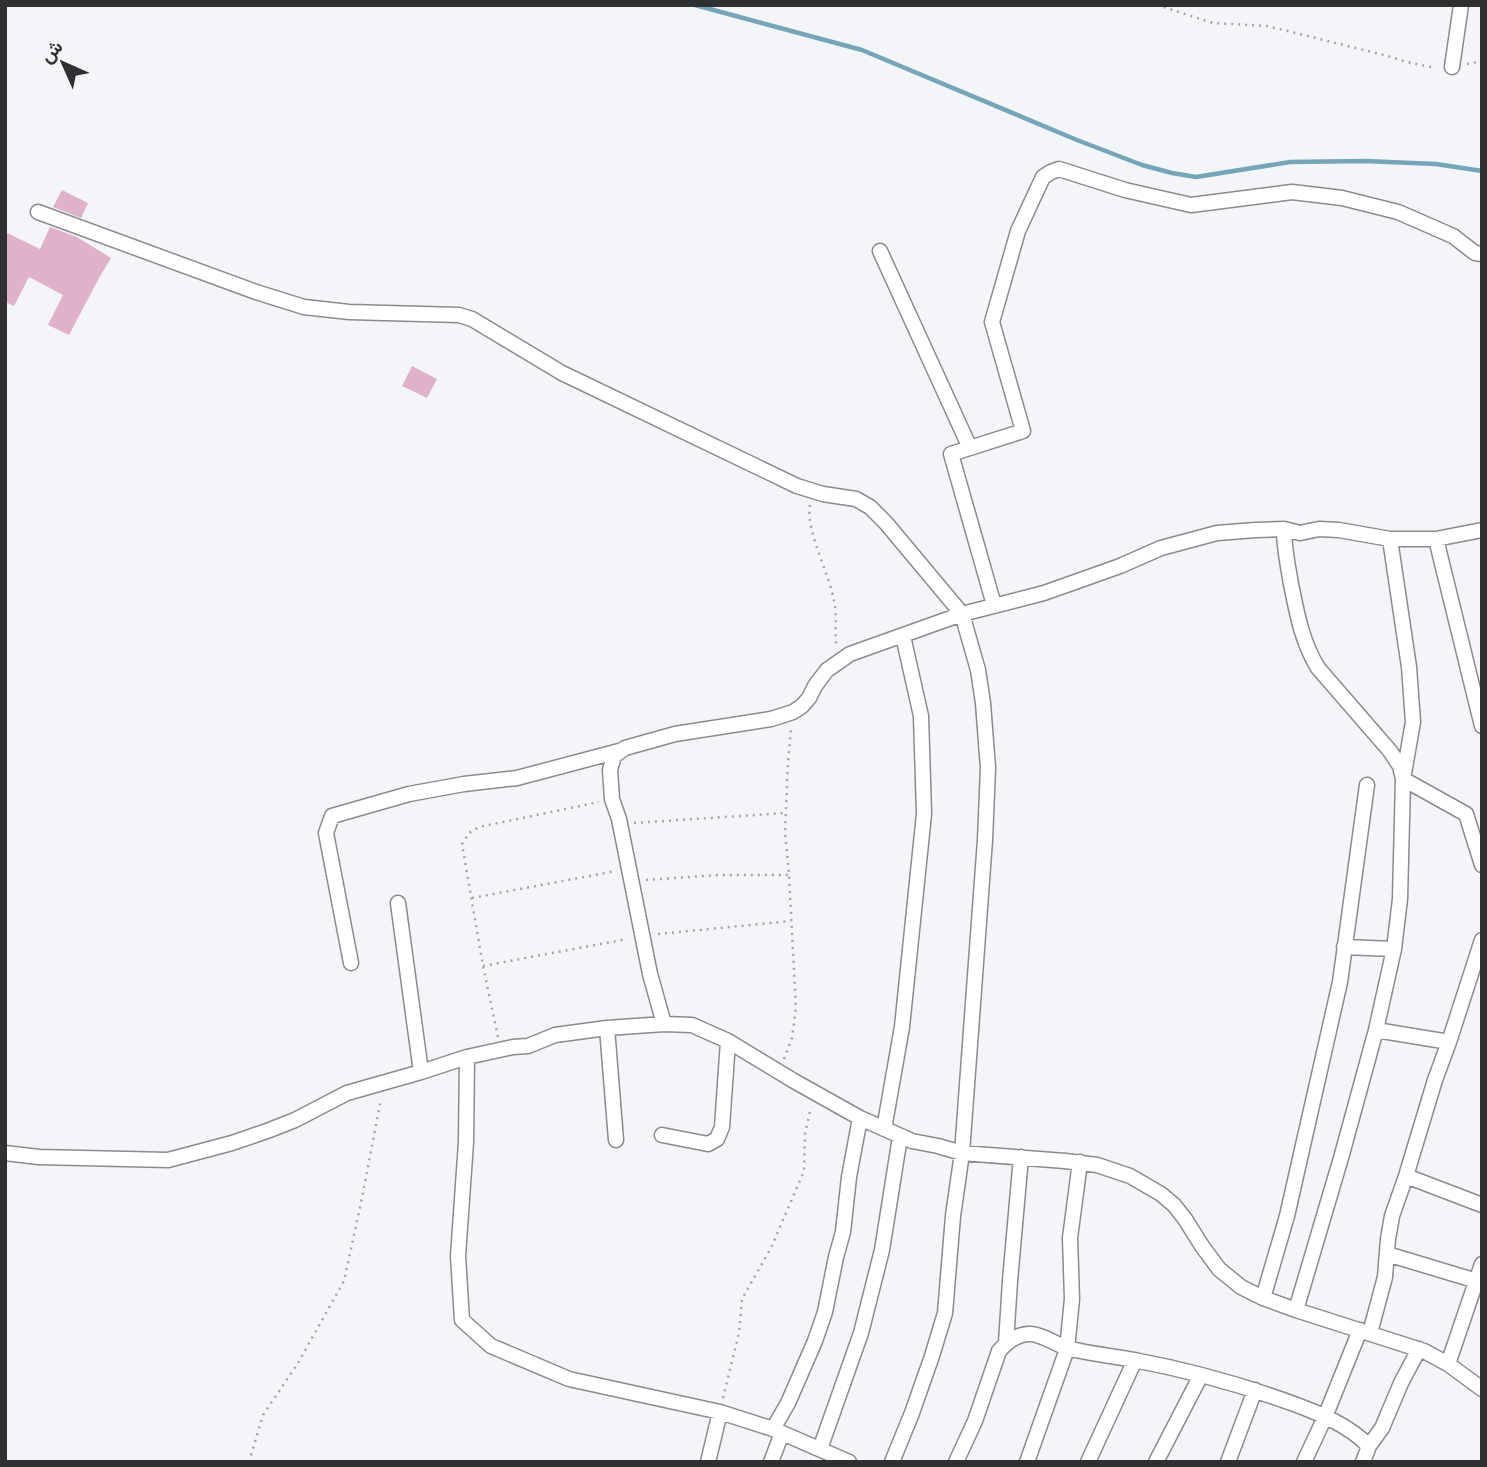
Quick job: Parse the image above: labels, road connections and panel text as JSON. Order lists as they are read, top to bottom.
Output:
{
  "north": "top left"
}
